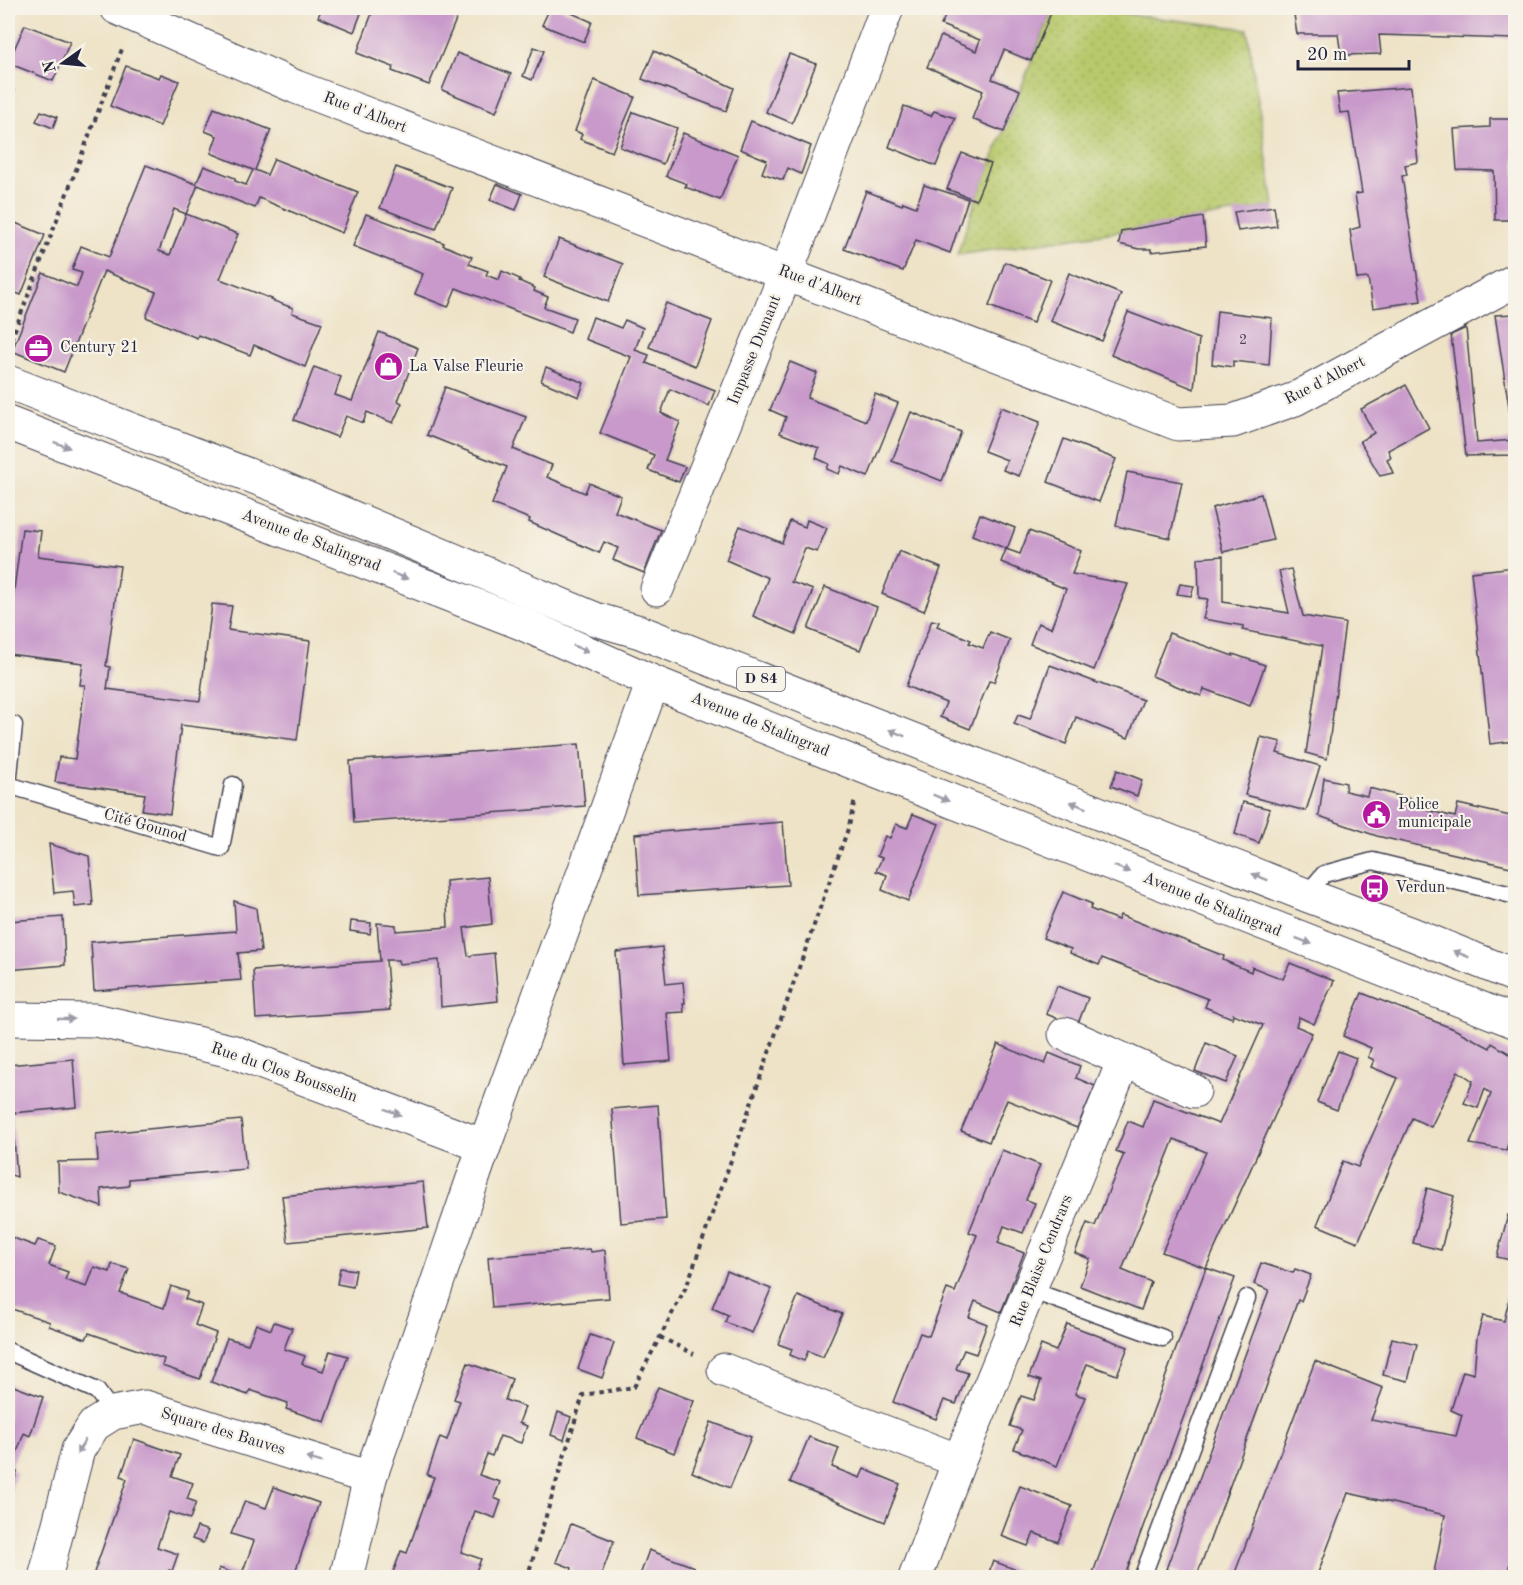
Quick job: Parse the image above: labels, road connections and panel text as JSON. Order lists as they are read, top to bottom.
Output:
{
  "streets": {
    "street": [
      "Rue d'Albert",
      "Impasse Dumant",
      "Avenue de Stalingrad",
      "D 84",
      "Rue du Clos Bousselin",
      "Rue Blaise Cendrars",
      "Square des Bauves"
    ],
    "lane": ["Cité Gounod"]
  },
  "crossings": [
    ["Rue d'Albert", "Impasse Dumant"]
  ],
  "one_way": ["Rue du Clos Bousselin"],
  "places": {
    "office": ["Century 21"],
    "shop": ["La Valse Fleurie"],
    "public building": ["Police municipale"],
    "bus stop": ["Verdun"]
  },
  "house_numbers": ["2"],
  "scale_bar": "20 m",
  "north": "left"
}
